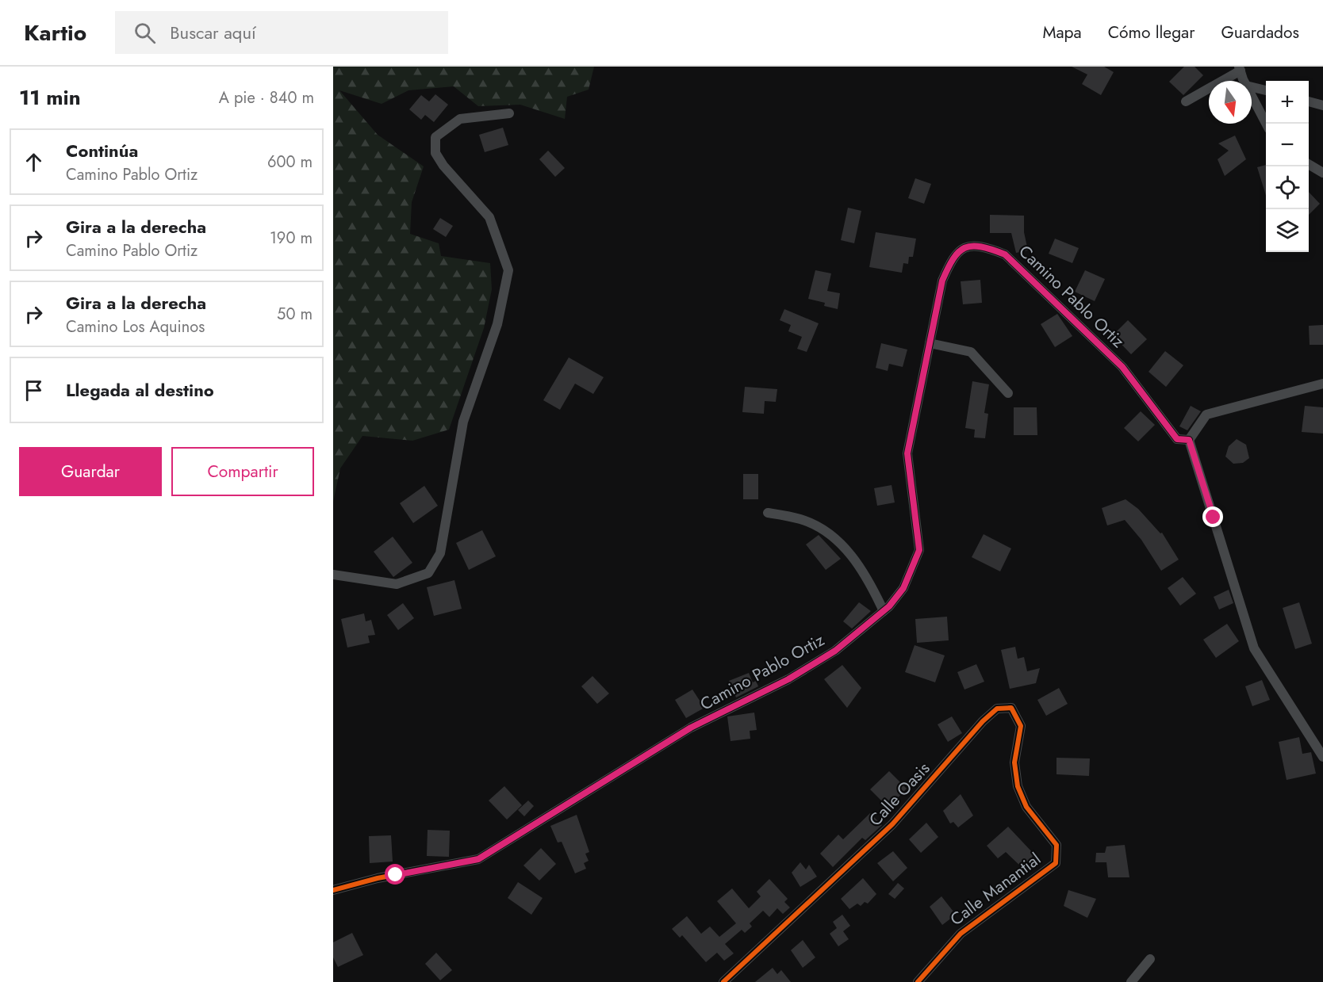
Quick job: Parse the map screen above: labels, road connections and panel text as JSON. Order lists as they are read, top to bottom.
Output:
{
  "streets": {
    "street": ["Camino Pablo Ortiz", "Calle Oasis", "Calle Manantial"]
  },
  "crossings": [
    ["Calle Oasis", "Calle Manantial"]
  ],
  "north": "bottom",
  "page": {
    "header": "Kartio",
    "search": "Buscar aquí",
    "nav": ["Mapa", "Cómo llegar", "Guardados"],
    "heading": ["11 min", "A pie · 840 m"],
    "map_buttons": ["+", "−"],
    "list": [
      ["Continúa", "Camino Pablo Ortiz", "600 m"],
      ["Gira a la derecha", "Camino Pablo Ortiz", "190 m"],
      ["Gira a la derecha", "Camino Los Aquinos", "50 m"],
      "Llegada al destino"
    ],
    "buttons": ["Guardar", "Compartir"]
  }
}
